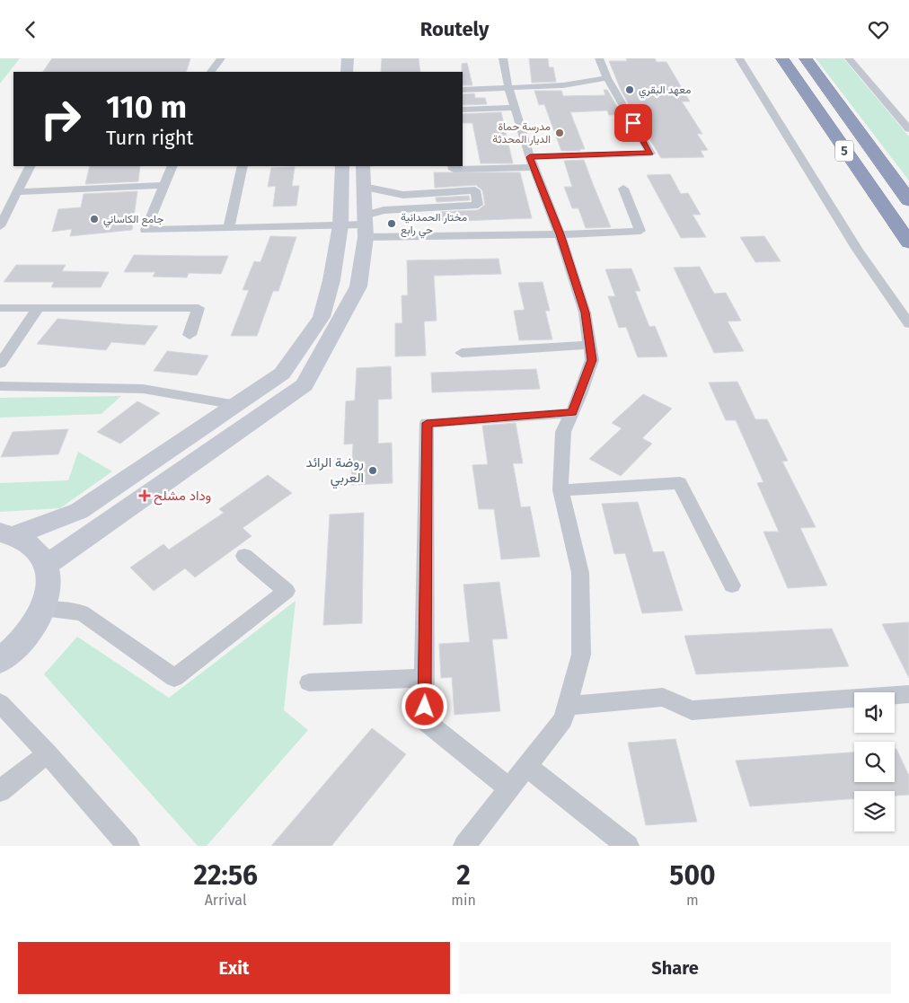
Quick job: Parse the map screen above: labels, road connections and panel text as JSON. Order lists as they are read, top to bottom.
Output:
{
  "streets": {
    "highway": ["5"]
  },
  "places": {
    "other": [
      "معهد البقري",
      "مدرسة حماة الديار المحدثة",
      "جامع الكاساني",
      "مختار الحمدانية حي رابع",
      "روضة الرائد العربي"
    ],
    "health": ["وداد مشلح"]
  },
  "page": {
    "header": "Routely",
    "turn": ["110 m", "Turn right"],
    "eta": [
      "22:56",
      "Arrival",
      "2",
      "min",
      "500",
      "m"
    ],
    "buttons": ["Exit", "Share"]
  }
}
